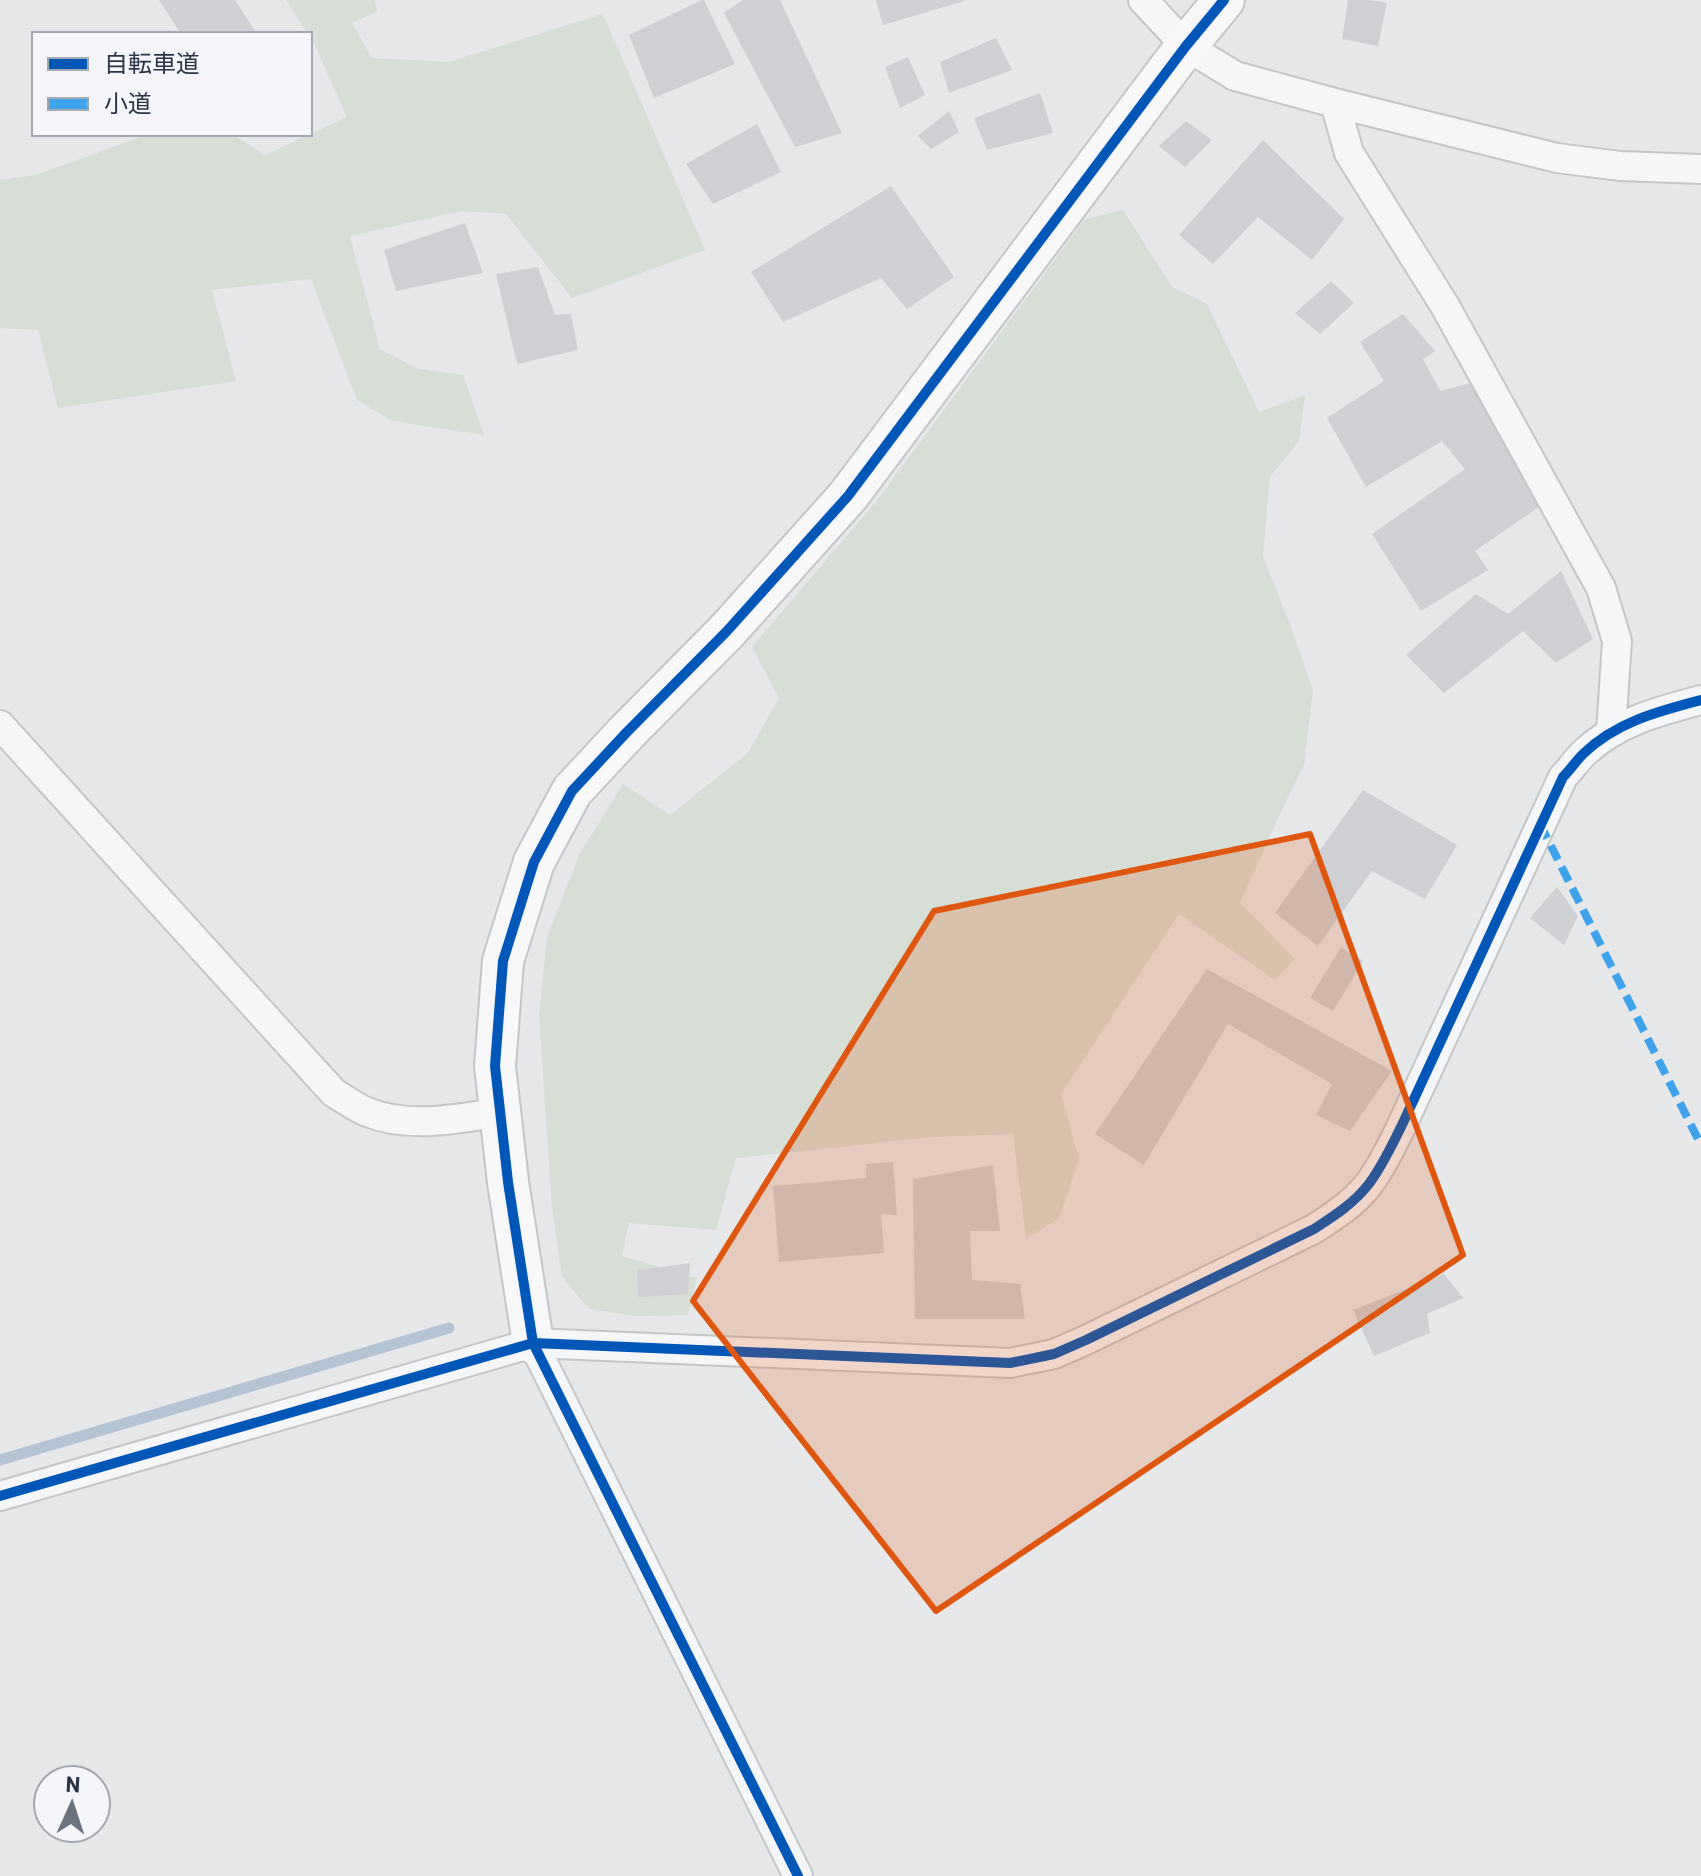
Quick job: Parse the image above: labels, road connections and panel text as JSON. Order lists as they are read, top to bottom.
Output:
{
  "legend": ["自転車道", "小道"],
  "north": "top"
}
